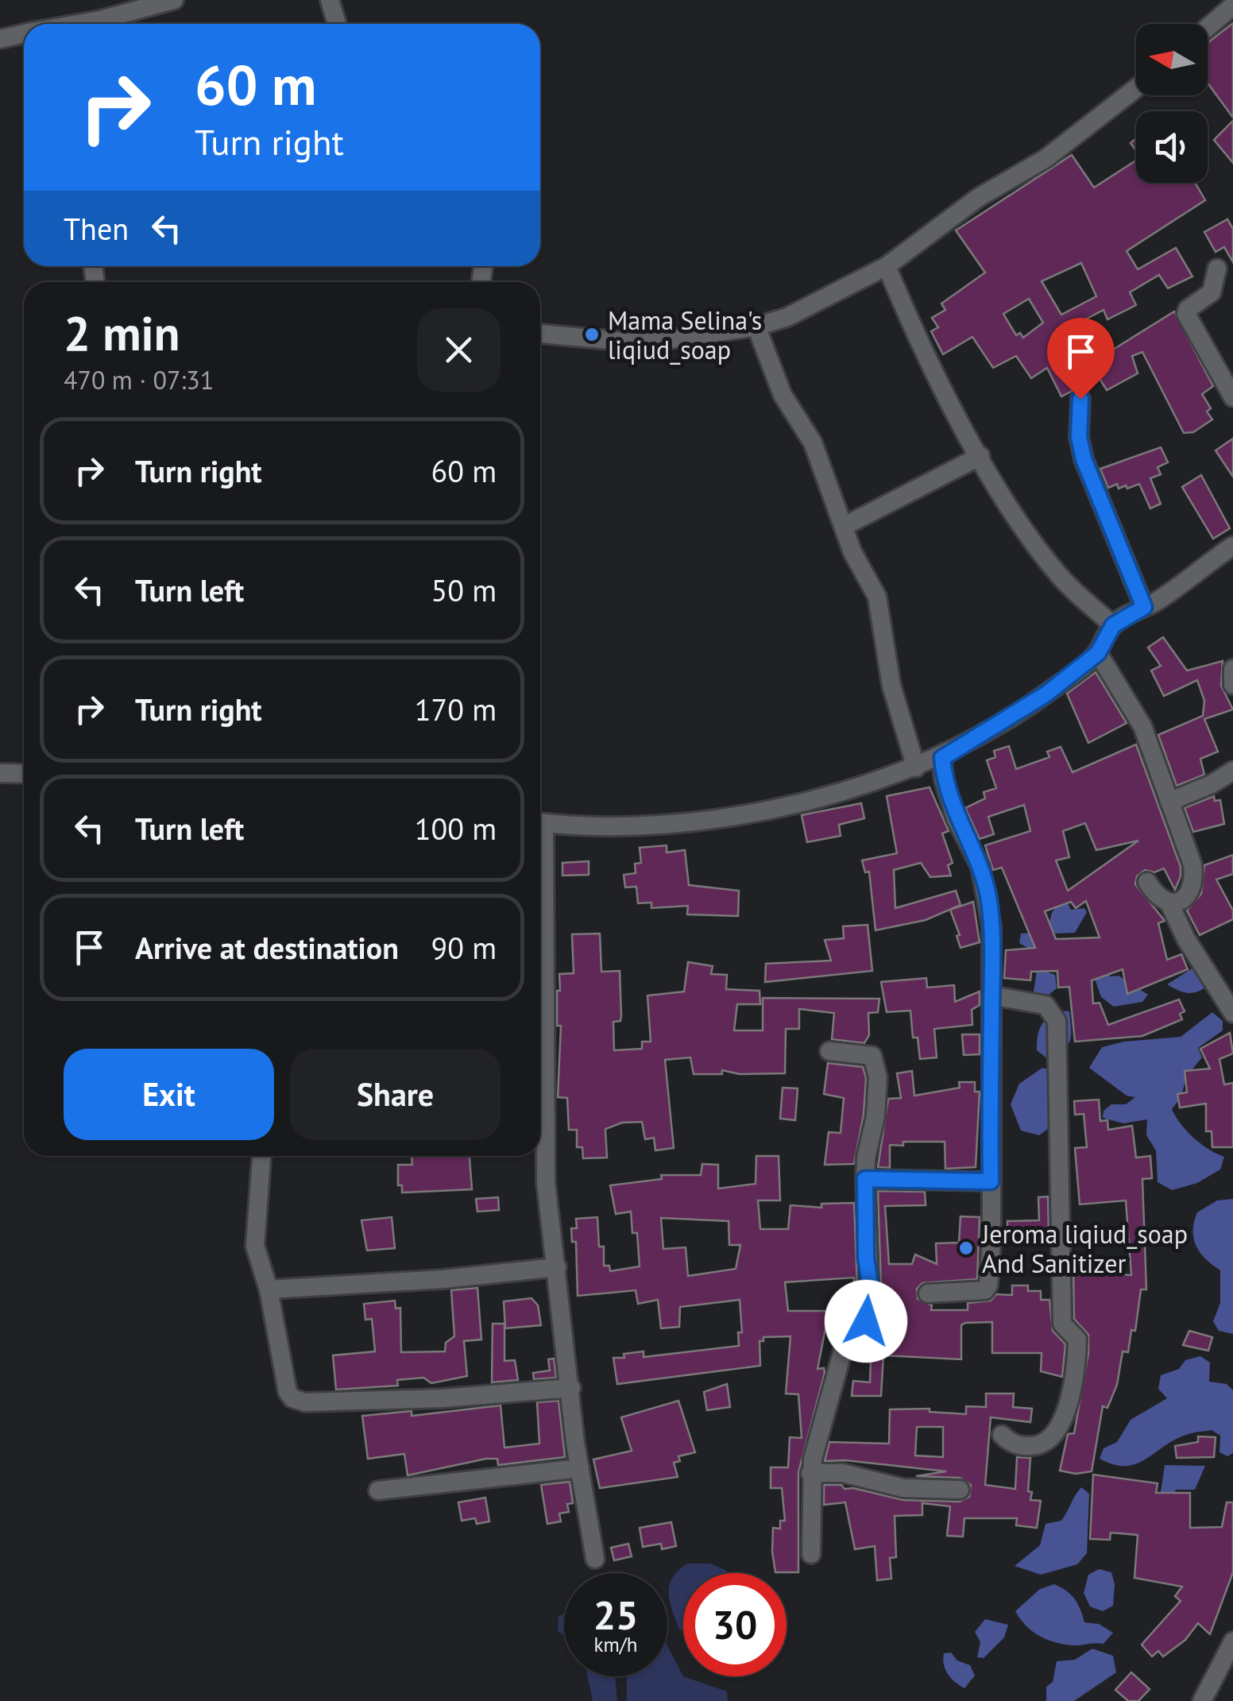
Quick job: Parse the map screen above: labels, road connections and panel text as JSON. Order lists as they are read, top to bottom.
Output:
{
  "places": ["Mama Selina's liqiud_soap", "Jeroma liqiud_soap And Sanitizer"],
  "north": "left",
  "page": {
    "turn": ["60 m", "Turn right"],
    "then": "Then",
    "heading": ["2 min", "470 m · 07:31"],
    "list": [
      {
        "name": "Turn right",
        "value": "60 m"
      },
      {
        "name": "Turn left",
        "value": "50 m"
      },
      {
        "name": "Turn right",
        "value": "170 m"
      },
      {
        "name": "Turn left",
        "value": "100 m"
      },
      {
        "name": "Arrive at destination",
        "value": "90 m"
      }
    ],
    "buttons": ["Exit", "Share"],
    "speed": "25 km/h",
    "limit": "30"
  }
}
